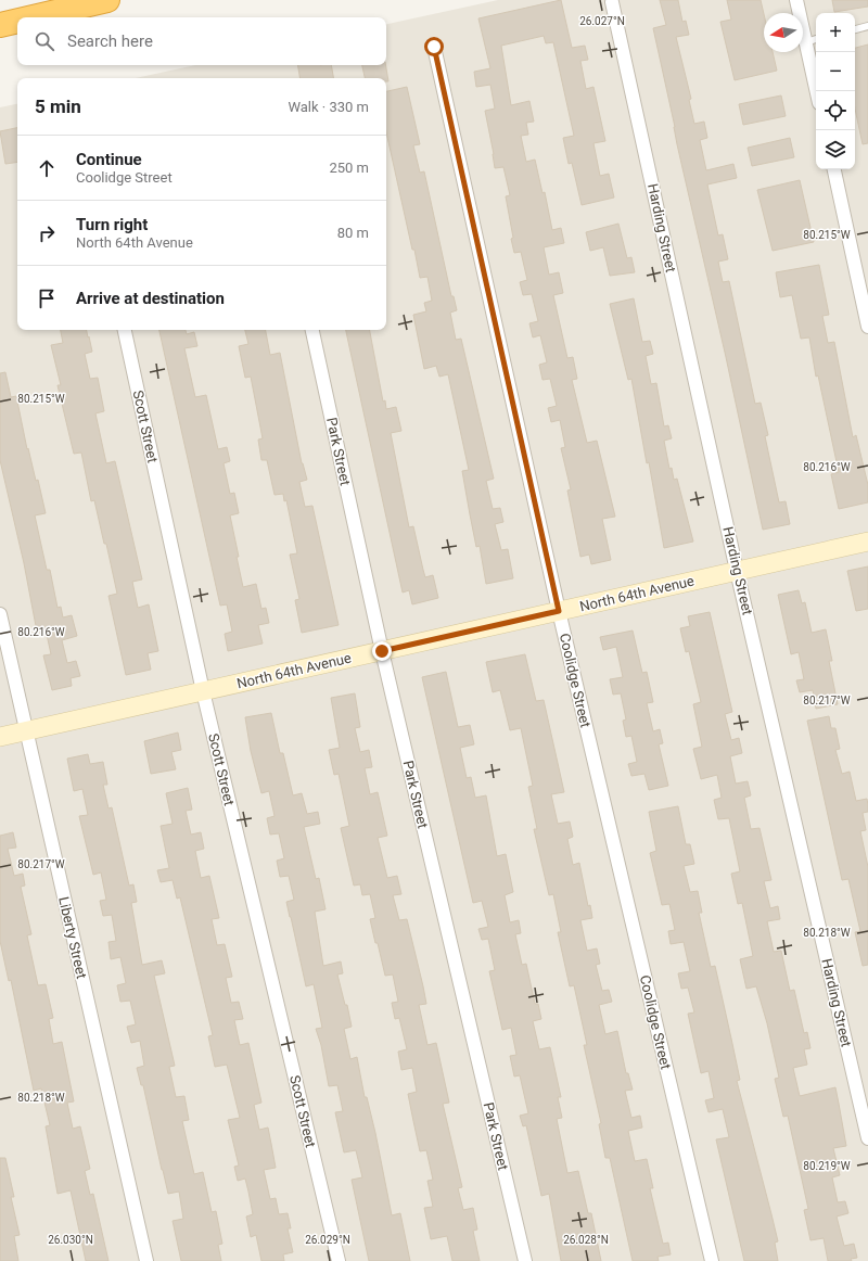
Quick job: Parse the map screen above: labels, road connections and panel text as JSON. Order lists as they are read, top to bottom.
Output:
{
  "streets": {
    "street": [
      "Harding Street",
      "Scott Street",
      "Park Street",
      "North 64th Avenue",
      "Coolidge Street",
      "Liberty Street"
    ]
  },
  "crossings": [
    ["Harding Street", "North 64th Avenue"],
    ["Scott Street", "North 64th Avenue"],
    ["Park Street", "North 64th Avenue"],
    ["North 64th Avenue", "Coolidge Street"],
    ["North 64th Avenue", "Liberty Street"]
  ],
  "north": "left",
  "page": {
    "map_buttons": ["+", "−"],
    "search": "Search here",
    "heading": ["5 min", "Walk · 330 m"],
    "list": [
      ["Continue", "Coolidge Street", "250 m"],
      ["Turn right", "North 64th Avenue", "80 m"],
      "Arrive at destination"
    ]
  },
  "coordinates": [
    "26.027°N",
    "80.215°W",
    "80.216°W",
    "80.217°W",
    "80.218°W",
    "80.219°W",
    "26.030°N",
    "26.029°N",
    "26.028°N"
  ]
}
